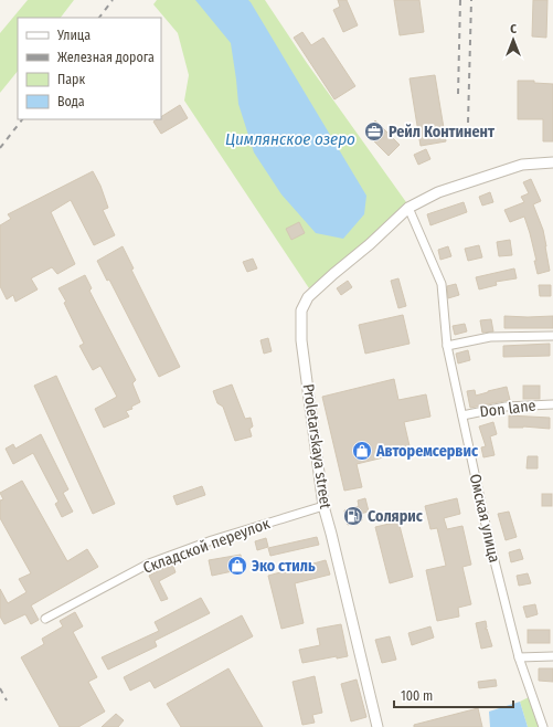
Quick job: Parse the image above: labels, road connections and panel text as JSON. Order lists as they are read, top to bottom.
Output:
{
  "streets": {
    "street": [
      "Don lane",
      "Proletarskaya street",
      "Омская улица",
      "Складской переулок"
    ]
  },
  "crossings": [
    ["Don lane", "Омская улица"],
    ["Proletarskaya street", "Омская улица"],
    ["Proletarskaya street", "Складской переулок"]
  ],
  "water": ["Цимлянское озеро"],
  "places": {
    "office": ["Рейл Континент"],
    "shop": ["Авторемсервис", "Эко стиль"],
    "fuel station": ["Солярис"]
  },
  "legend": [
    "Улица",
    "Железная дорога",
    "Парк",
    "Вода"
  ],
  "scale_bar": "100 m",
  "north": "top"
}
